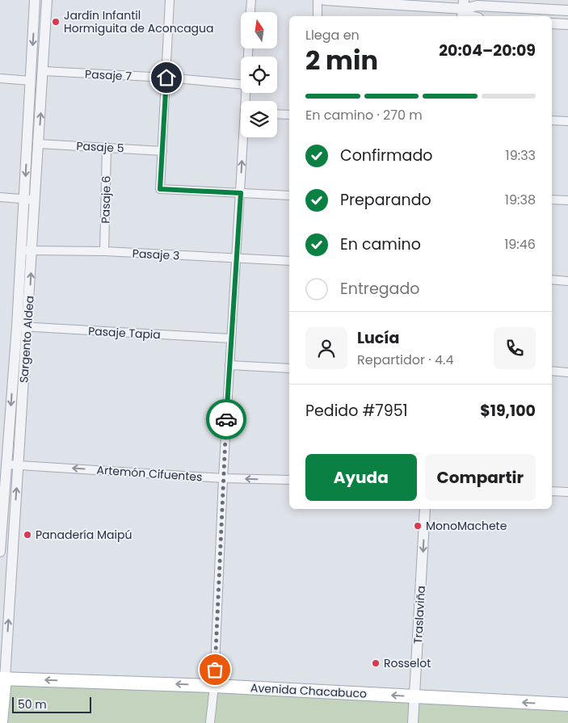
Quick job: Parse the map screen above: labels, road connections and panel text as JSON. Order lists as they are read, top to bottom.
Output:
{
  "streets": {
    "main road": ["Avenida Chacabuco"],
    "street": [
      "Pasaje 7",
      "Pasaje 5",
      "Pasaje 6",
      "Pasaje 3",
      "Pasaje Tapia",
      "Sargento Aldea",
      "Artemón Cifuentes",
      "Traslaviña"
    ]
  },
  "crossings": [
    ["Pasaje 7", "Sargento Aldea"],
    ["Pasaje 5", "Pasaje 6"],
    ["Pasaje 5", "Sargento Aldea"],
    ["Pasaje 6", "Pasaje 3"],
    ["Pasaje 3", "Sargento Aldea"],
    ["Pasaje Tapia", "Sargento Aldea"],
    ["Sargento Aldea", "Artemón Cifuentes"],
    ["Sargento Aldea", "Avenida Chacabuco"],
    ["Traslaviña", "Avenida Chacabuco"]
  ],
  "one_way": ["Artemón Cifuentes", "Traslaviña", "Avenida Chacabuco"],
  "places": [
    "Jardín Infantil Hormiguita de Aconcagua",
    "MonoMachete",
    "Panadería Maipú",
    "Rosselot"
  ],
  "scale_bar": "50 m",
  "north": "top",
  "page": {
    "heading": ["2 min", "Llega en", "20:04–20:09"],
    "panel": [
      "Lucía",
      "Repartidor · 4.4",
      "Pedido #7951",
      "$19,100"
    ],
    "bar": "En camino · 270 m",
    "list": [
      ["Confirmado", "19:33"],
      ["Preparando", "19:38"],
      ["En camino", "19:46"],
      "Entregado"
    ],
    "buttons": ["Ayuda", "Compartir"],
    "scale": "50 m"
  }
}
